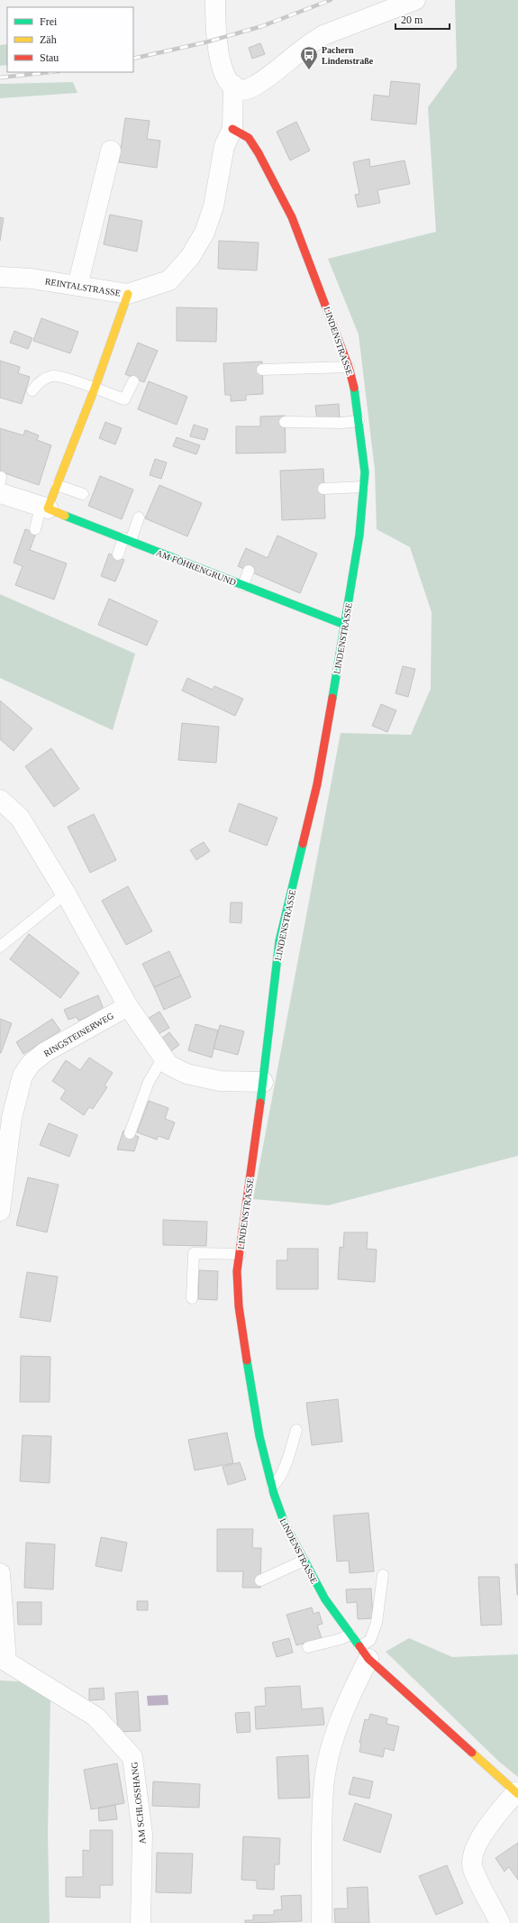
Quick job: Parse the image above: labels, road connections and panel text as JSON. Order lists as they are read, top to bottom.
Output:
{
  "streets": {
    "street": [
      "REINTALSTRASSE",
      "LINDENSTRASSE",
      "AM FÖHRENGRUND",
      "RINGSTEINERWEG",
      "AM SCHLOSSHANG"
    ]
  },
  "crossings": [
    ["REINTALSTRASSE", "LINDENSTRASSE"],
    ["LINDENSTRASSE", "AM FÖHRENGRUND"]
  ],
  "places": {
    "bus stop": ["Pachern Lindenstraße"]
  },
  "legend": ["Frei", "Zäh", "Stau"],
  "scale_bar": "20 m"
}
